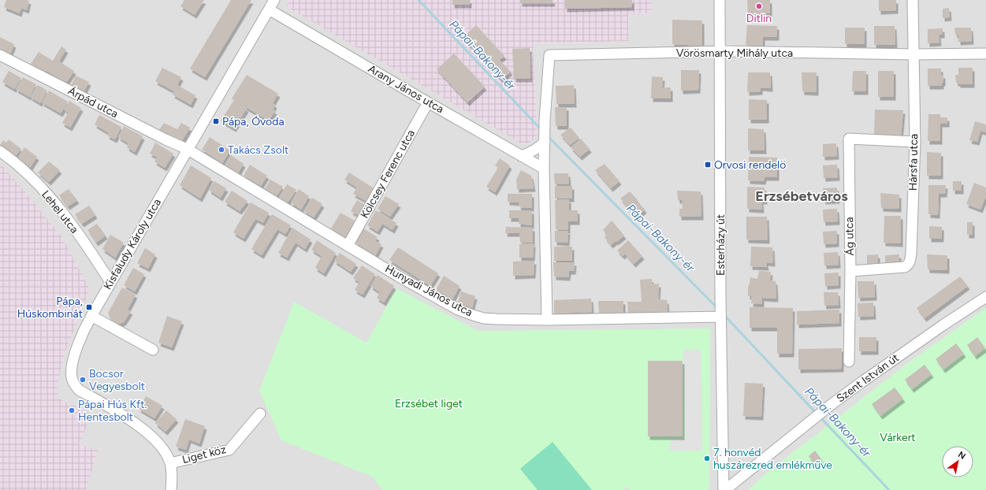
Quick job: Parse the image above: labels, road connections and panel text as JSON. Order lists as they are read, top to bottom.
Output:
{
  "streets": {
    "street": [
      "Vörösmarty Mihály utca",
      "Arany János utca",
      "Árpád utca",
      "Hársfa utca",
      "Kölcsey Ferenc utca",
      "Lehel utca",
      "Ág utca",
      "Kisfaludy Károly utca",
      "Esterházy út",
      "Hunyadi János utca",
      "Szent István út",
      "Liget köz"
    ]
  },
  "crossings": [
    ["Vörösmarty Mihály utca", "Hársfa utca"],
    ["Vörösmarty Mihály utca", "Esterházy út"],
    ["Arany János utca", "Kölcsey Ferenc utca"],
    ["Arany János utca", "Kisfaludy Károly utca"],
    ["Árpád utca", "Kisfaludy Károly utca"],
    ["Árpád utca", "Hunyadi János utca"],
    ["Hársfa utca", "Ág utca"],
    ["Kölcsey Ferenc utca", "Hunyadi János utca"],
    ["Lehel utca", "Kisfaludy Károly utca"],
    ["Kisfaludy Károly utca", "Hunyadi János utca"],
    ["Kisfaludy Károly utca", "Liget köz"],
    ["Esterházy út", "Hunyadi János utca"],
    ["Esterházy út", "Szent István út"]
  ],
  "districts": ["Erzsébetváros"],
  "water": ["Pápai-Bakony-ér"],
  "parks": ["Erzsébet liget", "Várkert"],
  "places": {
    "other": [
      "Ditlin",
      "Takács Zsolt",
      "Bocsor Vegyesbolt",
      "Pápai Hús Kft. Hentesbolt",
      "7. honvéd huszárezred emlékműve"
    ],
    "transit": ["Pápa, Óvoda", "Orvosi rendelö", "Pápa, Húskombinát"]
  },
  "north": "top right"
}
